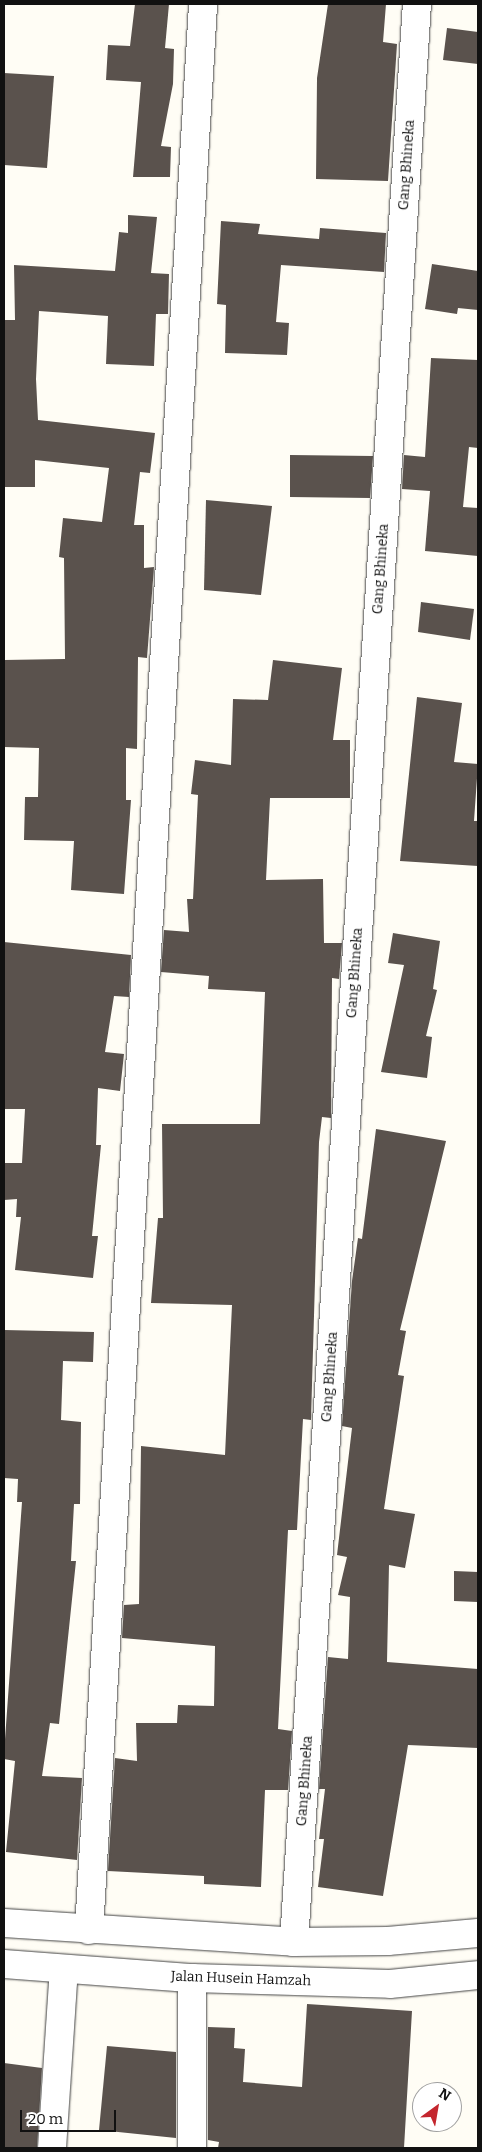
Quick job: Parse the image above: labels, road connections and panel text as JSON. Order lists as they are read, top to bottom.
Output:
{
  "streets": {
    "street": ["Gang Bhineka", "Jalan Husein Hamzah"]
  },
  "scale_bar": "20 m",
  "north": "top right"
}
